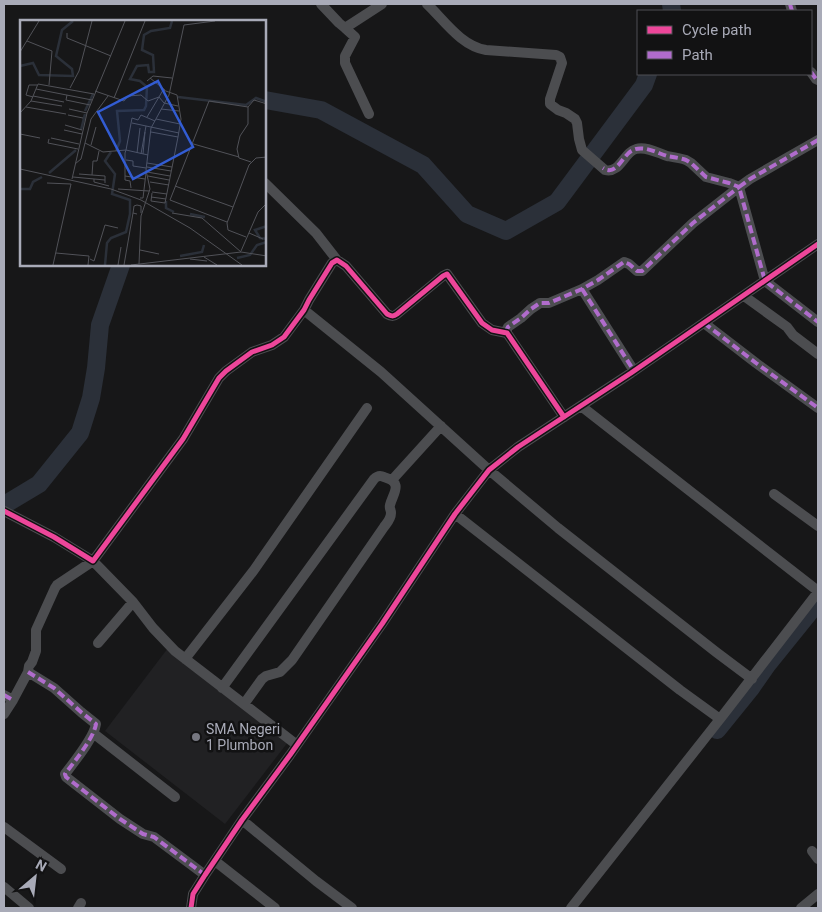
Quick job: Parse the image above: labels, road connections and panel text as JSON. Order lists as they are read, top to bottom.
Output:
{
  "places": ["SMA Negeri 1 Plumbon"],
  "legend": ["Cycle path", "Path"],
  "north": "top right"
}
